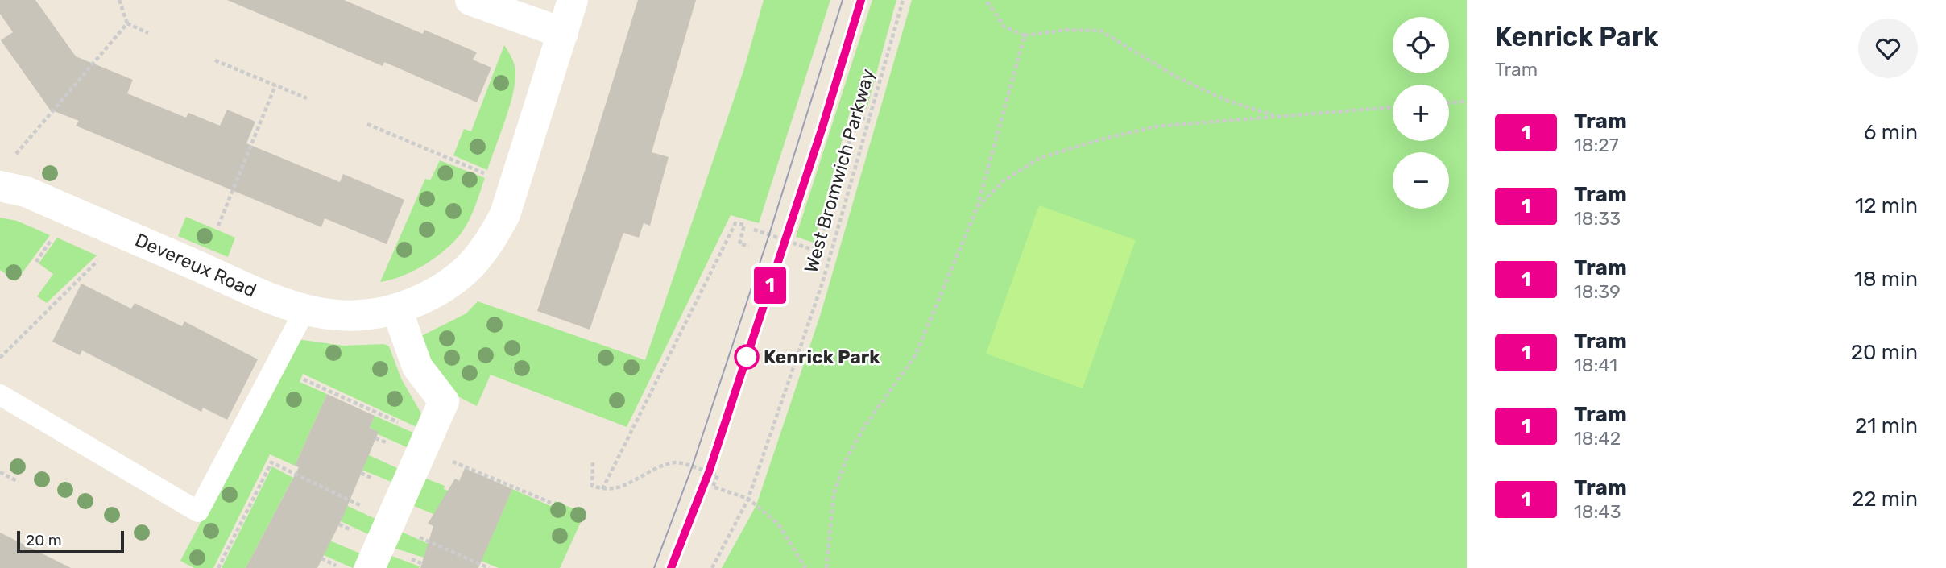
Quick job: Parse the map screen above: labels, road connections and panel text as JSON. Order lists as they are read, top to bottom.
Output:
{
  "streets": {
    "street": ["Devereux Road"],
    "path": ["West Bromwich Parkway"]
  },
  "places": ["Kenrick Park"],
  "lines": ["tram line 1"],
  "scale_bar": "20 m",
  "page": {
    "on_map": "1",
    "heading": ["Kenrick Park", "Tram"],
    "map_buttons": ["+", "−"],
    "list": [
      {
        "mark": "1",
        "name": "Tram",
        "note": "18:27",
        "value": "6 min"
      },
      {
        "mark": "1",
        "name": "Tram",
        "note": "18:33",
        "value": "12 min"
      },
      {
        "mark": "1",
        "name": "Tram",
        "note": "18:39",
        "value": "18 min"
      },
      {
        "mark": "1",
        "name": "Tram",
        "note": "18:41",
        "value": "20 min"
      },
      {
        "mark": "1",
        "name": "Tram",
        "note": "18:42",
        "value": "21 min"
      },
      {
        "mark": "1",
        "name": "Tram",
        "note": "18:43",
        "value": "22 min"
      }
    ],
    "scale": "20 m"
  }
}
